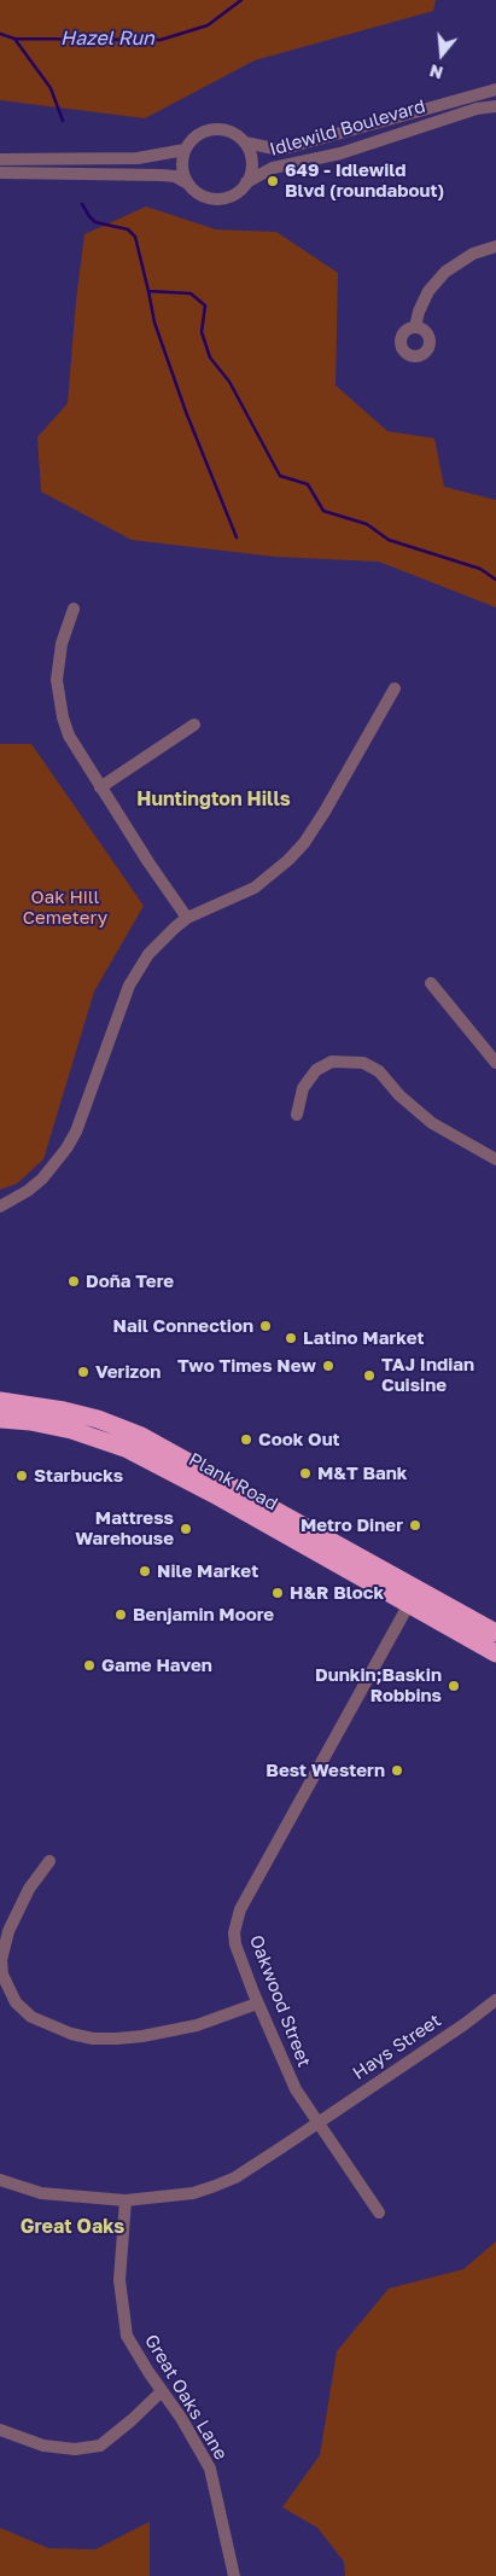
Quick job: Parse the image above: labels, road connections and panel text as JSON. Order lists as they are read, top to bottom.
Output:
{
  "streets": {
    "highway": ["Plank Road"],
    "street": [
      "Idlewild Boulevard",
      "Oakwood Street",
      "Hays Street",
      "Great Oaks Lane"
    ]
  },
  "crossings": [
    ["Plank Road", "Oakwood Street"],
    ["Oakwood Street", "Hays Street"],
    ["Hays Street", "Great Oaks Lane"]
  ],
  "districts": ["Huntington Hills", "Great Oaks"],
  "water": ["Hazel Run"],
  "parks": ["Oak Hill Cemetery"],
  "places": [
    "649 - Idlewild Blvd (roundabout)",
    "Doña Tere",
    "Nail Connection",
    "Latino Market",
    "Two Times New",
    "Verizon",
    "TAJ Indian Cuisine",
    "Cook Out",
    "M&T Bank",
    "Starbucks",
    "Metro Diner",
    "Mattress Warehouse",
    "Nile Market",
    "H&R Block",
    "Benjamin Moore",
    "Game Haven",
    "Dunkin;Baskin Robbins",
    "Best Western"
  ],
  "north": "bottom"
}
